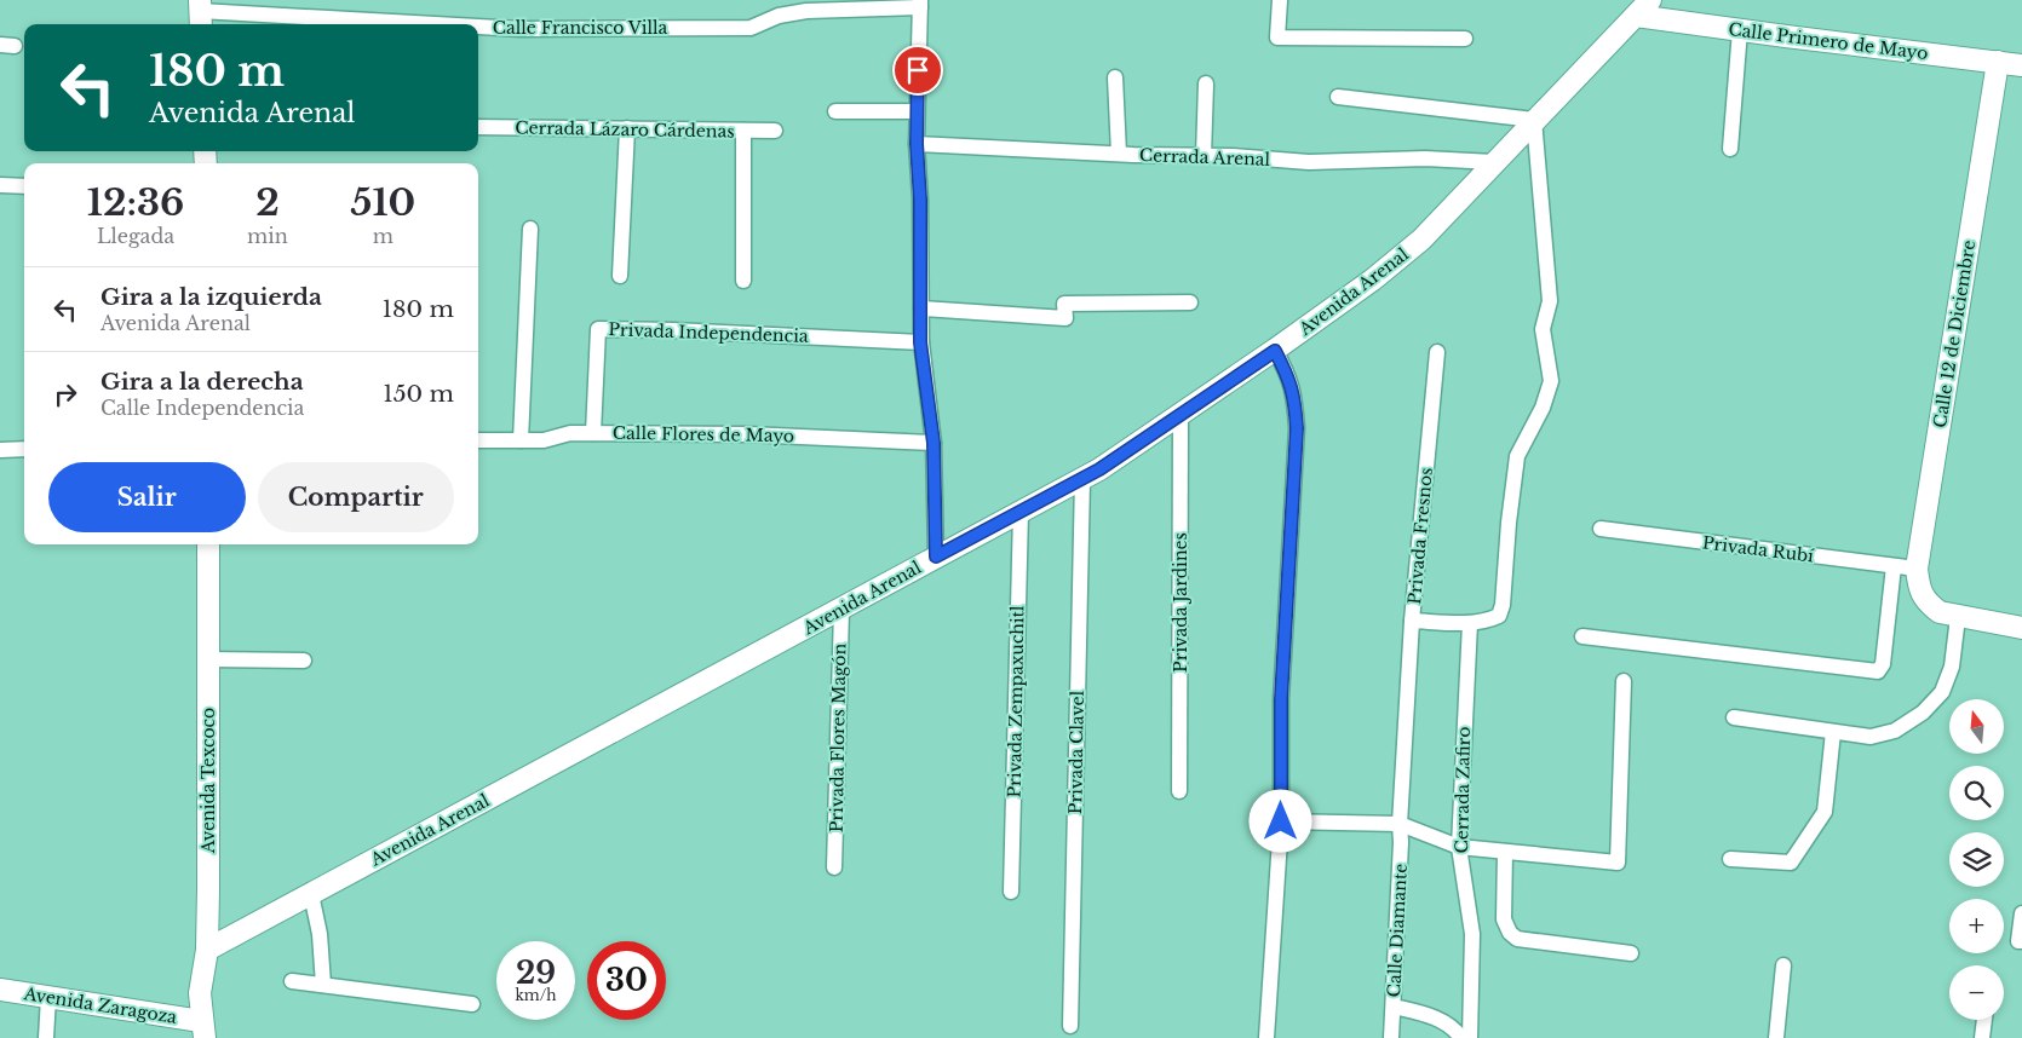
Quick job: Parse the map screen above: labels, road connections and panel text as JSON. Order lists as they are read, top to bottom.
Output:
{
  "streets": {
    "main road": [
      "Calle Primero de Mayo",
      "Avenida Arenal",
      "Calle 12 de Diciembre",
      "Avenida Texcoco",
      "Avenida Zaragoza"
    ],
    "street": [
      "Calle Francisco Villa",
      "Cerrada Lázaro Cárdenas",
      "Cerrada Arenal",
      "Privada Independencia",
      "Calle Flores de Mayo",
      "Privada Fresnos",
      "Privada Rubí",
      "Privada Jardines",
      "Privada Zempaxuchitl",
      "Privada Flores Magón",
      "Privada Clavel",
      "Cerrada Zafiro",
      "Calle Diamante"
    ]
  },
  "crossings": [
    ["Calle Primero de Mayo", "Avenida Arenal"],
    ["Calle Primero de Mayo", "Calle 12 de Diciembre"],
    ["Cerrada Arenal", "Avenida Arenal"],
    ["Avenida Arenal", "Privada Fresnos"],
    ["Avenida Arenal", "Privada Jardines"],
    ["Avenida Arenal", "Privada Zempaxuchitl"],
    ["Avenida Arenal", "Privada Flores Magón"],
    ["Avenida Arenal", "Privada Clavel"],
    ["Avenida Arenal", "Avenida Texcoco"],
    ["Privada Independencia", "Calle Flores de Mayo"],
    ["Calle 12 de Diciembre", "Privada Rubí"],
    ["Privada Fresnos", "Cerrada Zafiro"],
    ["Privada Fresnos", "Calle Diamante"],
    ["Avenida Texcoco", "Avenida Zaragoza"]
  ],
  "north": "top",
  "page": {
    "turn": ["180 m", "Avenida Arenal"],
    "eta": [
      "12:36",
      "Llegada",
      "2",
      "min",
      "510",
      "m"
    ],
    "list": [
      {
        "name": "Gira a la izquierda",
        "note": "Avenida Arenal",
        "value": "180 m"
      },
      {
        "name": "Gira a la derecha",
        "note": "Calle Independencia",
        "value": "150 m"
      }
    ],
    "buttons": ["Salir", "Compartir"],
    "map_buttons": ["+", "−"],
    "speed": "29 km/h",
    "limit": "30"
  }
}
